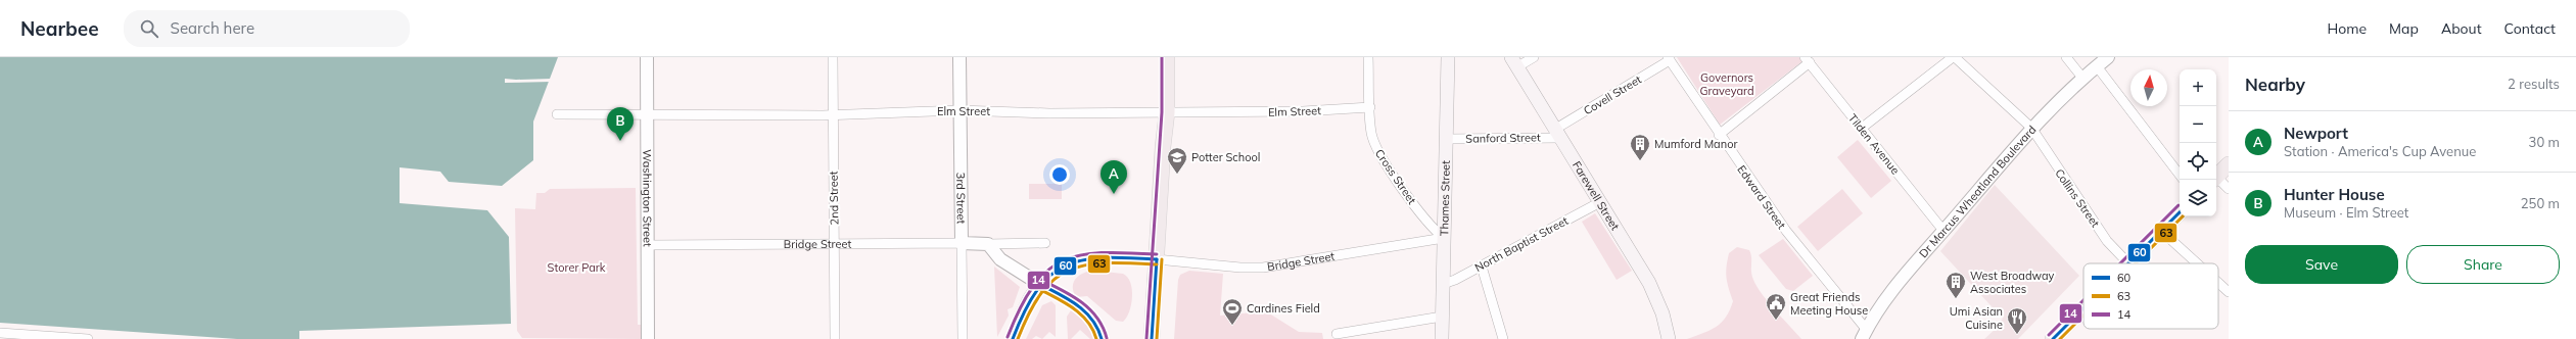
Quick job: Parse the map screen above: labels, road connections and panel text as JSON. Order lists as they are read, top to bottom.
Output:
{
  "streets": {
    "main road": ["Farewell Street", "Thames Street"],
    "street": [
      "Covell Street",
      "Elm Street",
      "Sanford Street",
      "Tilden Avenue",
      "Cross Street",
      "Dr Marcus Wheatland Boulevard",
      "Edward Street",
      "Washington Street",
      "2nd Street",
      "3rd Street",
      "Collins Street",
      "Bridge Street",
      "North Baptist Street"
    ]
  },
  "crossings": [
    ["Covell Street", "Sanford Street"],
    ["Covell Street", "Farewell Street"],
    ["Covell Street", "Edward Street"],
    ["Elm Street", "Cross Street"],
    ["Elm Street", "Washington Street"],
    ["Elm Street", "2nd Street"],
    ["Elm Street", "3rd Street"],
    ["Sanford Street", "Farewell Street"],
    ["Sanford Street", "Thames Street"],
    ["Tilden Avenue", "Dr Marcus Wheatland Boulevard"],
    ["Cross Street", "Thames Street"],
    ["Cross Street", "Bridge Street"],
    ["Dr Marcus Wheatland Boulevard", "Edward Street"],
    ["Dr Marcus Wheatland Boulevard", "Collins Street"],
    ["Farewell Street", "North Baptist Street"],
    ["Washington Street", "Bridge Street"],
    ["2nd Street", "Bridge Street"],
    ["3rd Street", "Bridge Street"],
    ["Thames Street", "Bridge Street"],
    ["Thames Street", "North Baptist Street"]
  ],
  "parks": ["Governors Graveyard", "Storer Park"],
  "places": {
    "building": ["Mumford Manor", "West Broadway Associates"],
    "school or university": ["Potter School"],
    "public building": ["Great Friends Meeting House"],
    "sports": ["Cardines Field"],
    "restaurant": ["Umi Asian Cuisine"]
  },
  "lines": ["transit line 14", "transit line 60", "transit line 63"],
  "legend": ["60", "63", "14"],
  "north": "top",
  "page": {
    "header": "Nearbee",
    "search": "Search here",
    "nav": [
      "Home",
      "Map",
      "About",
      "Contact"
    ],
    "heading": ["Nearby", "2 results"],
    "map_buttons": ["+", "−"],
    "pins": ["B", "A"],
    "list": [
      {
        "mark": "A",
        "name": "Newport",
        "note": "Station · America's Cup Avenue",
        "value": "30 m"
      },
      {
        "mark": "B",
        "name": "Hunter House",
        "note": "Museum · Elm Street",
        "value": "250 m"
      }
    ],
    "buttons": ["Save", "Share"]
  }
}
